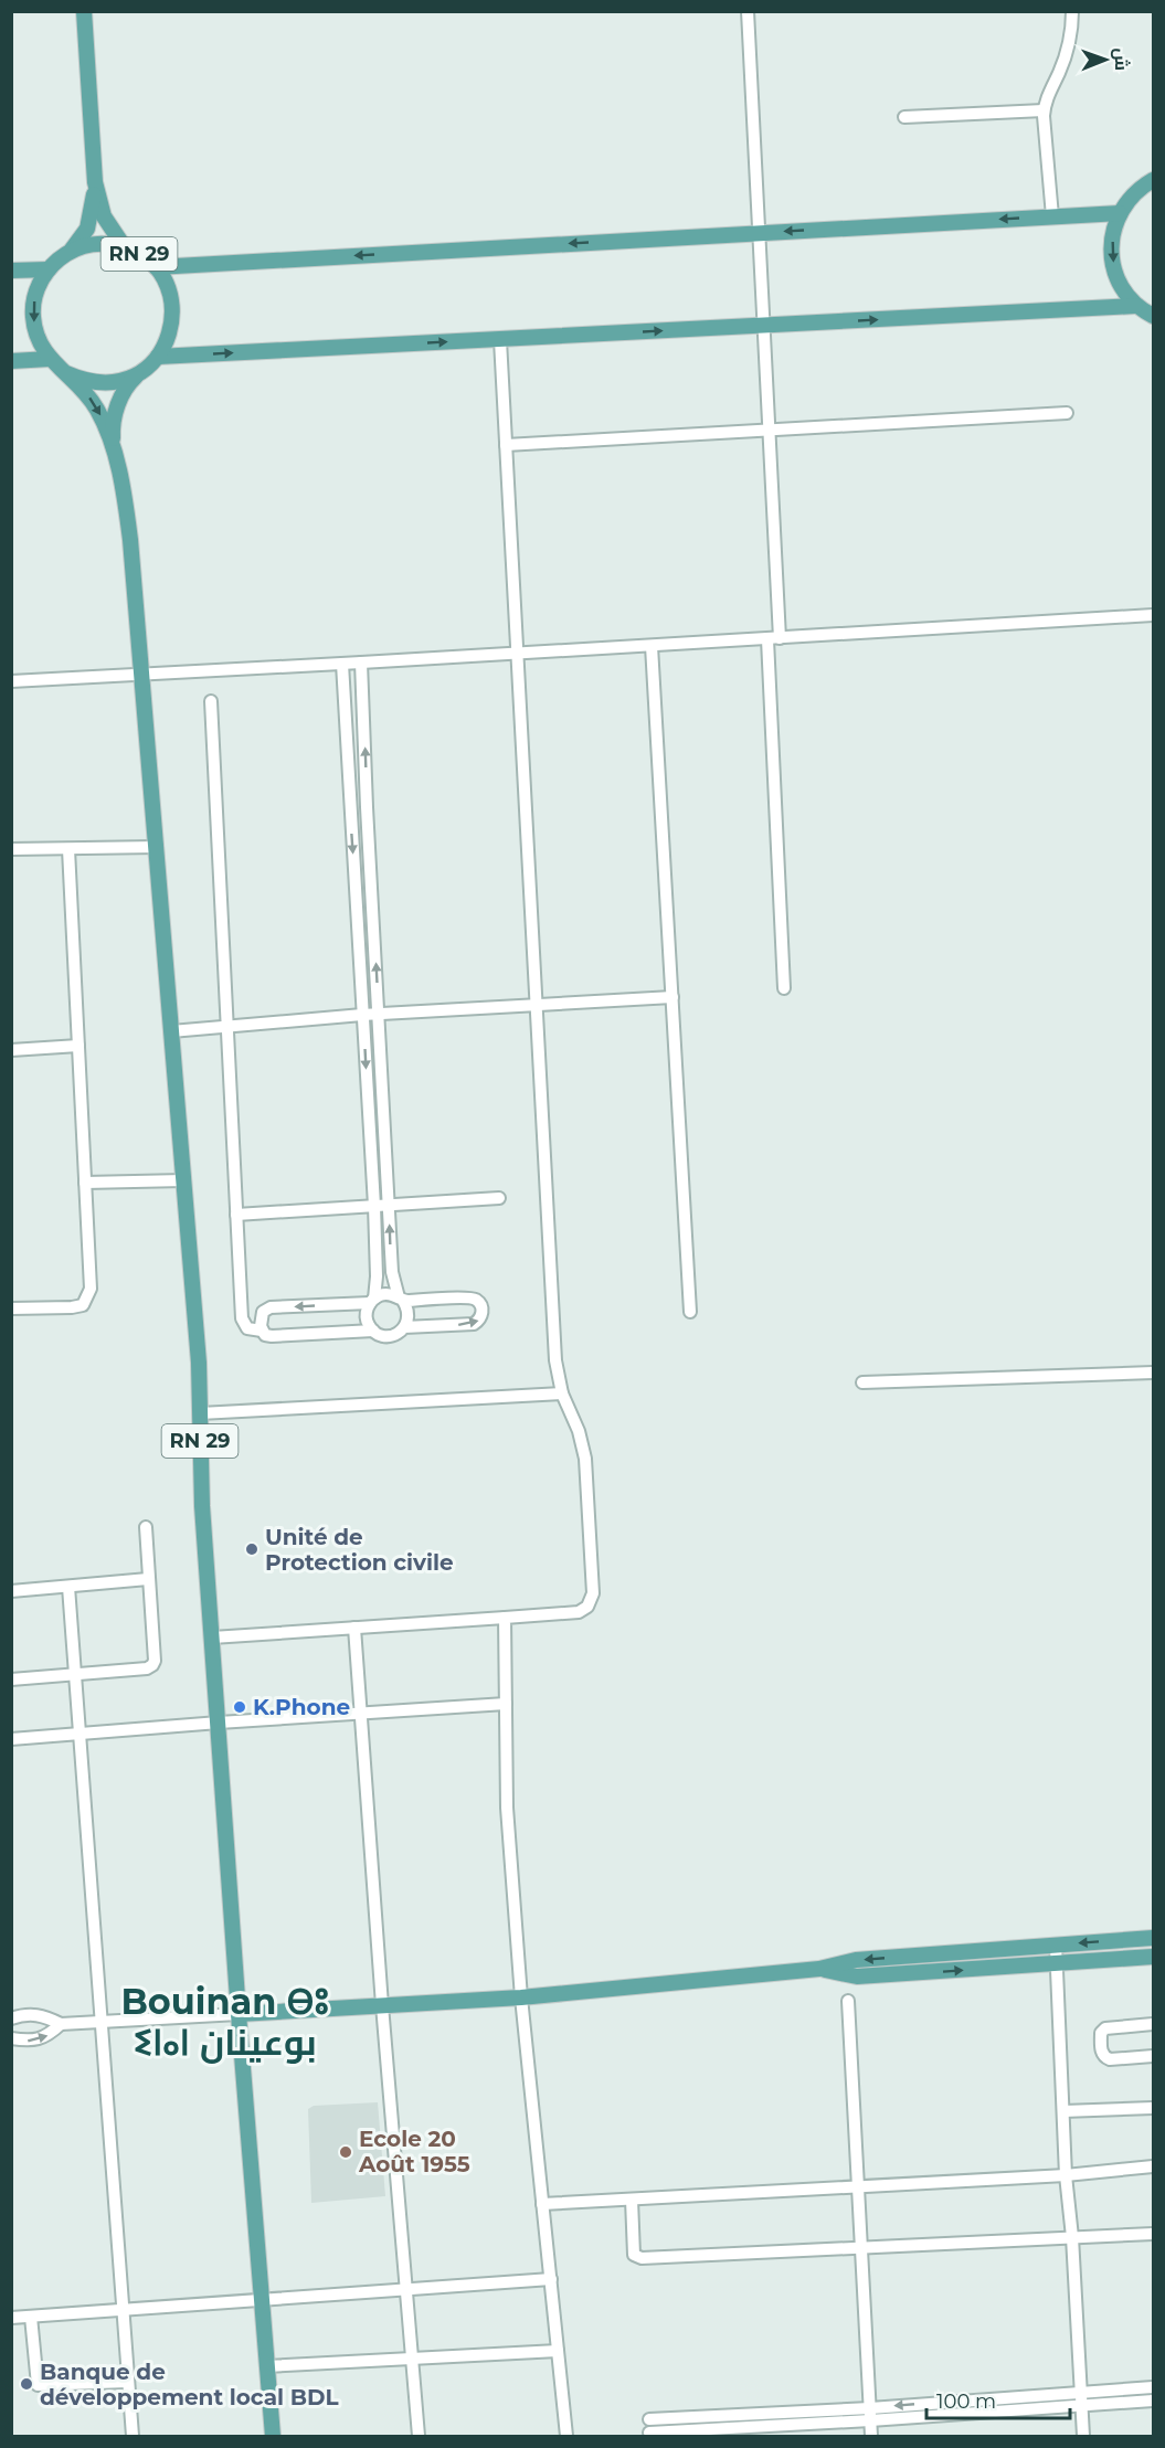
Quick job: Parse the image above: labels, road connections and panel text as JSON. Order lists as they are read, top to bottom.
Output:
{
  "streets": {
    "main road": ["RN 29"]
  },
  "districts": ["Bouinan ⴱⵓ ⵉⵏⴰⵏ بوعينان"],
  "places": [
    "Unité de Protection civile",
    "K.Phone",
    "Ecole 20 Août 1955",
    "Banque de développement local BDL"
  ],
  "scale_bar": "100 m",
  "north": "right"
}
